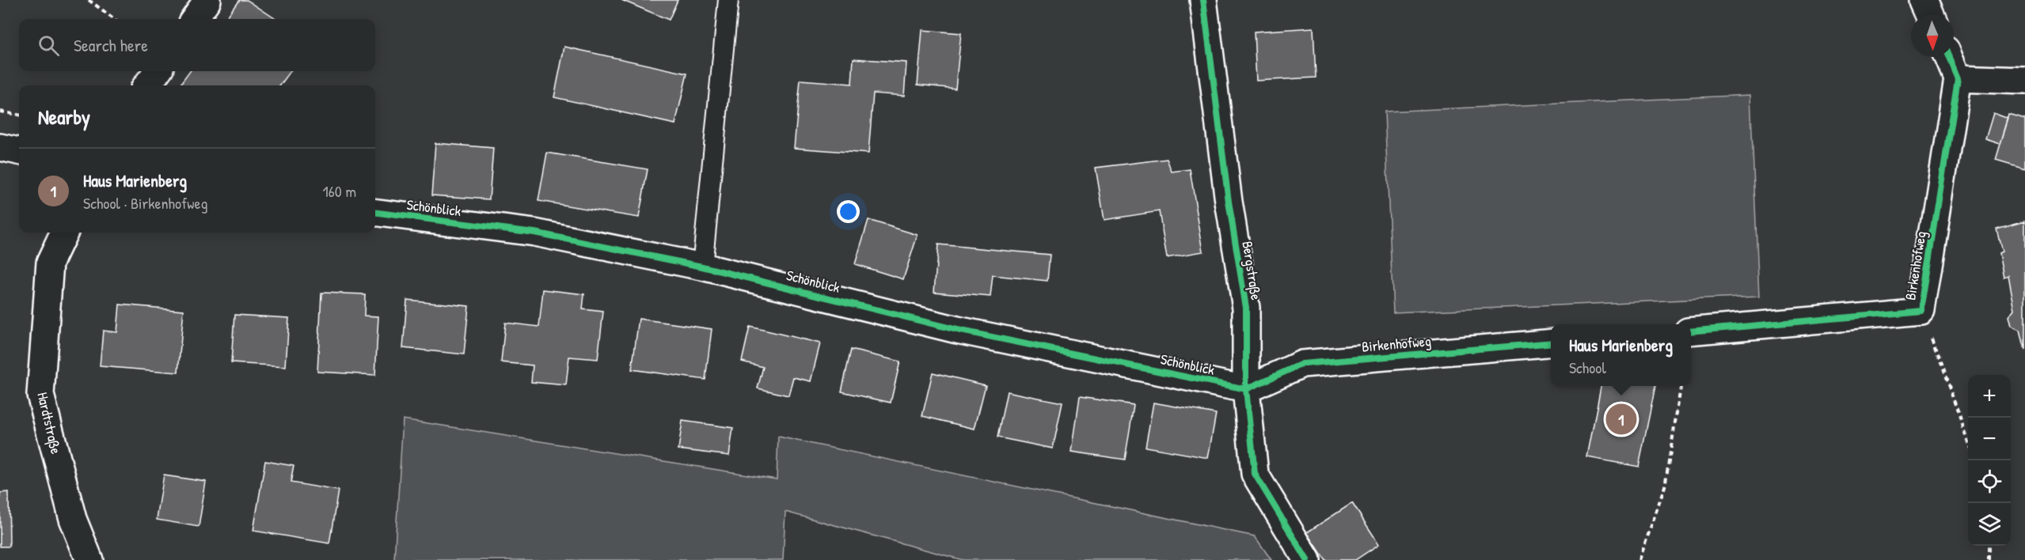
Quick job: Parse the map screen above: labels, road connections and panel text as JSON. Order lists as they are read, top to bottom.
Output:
{
  "streets": {
    "street": [
      "Schönblick",
      "Birkenhofweg",
      "Bergstraße",
      "Hardtstraße"
    ]
  },
  "crossings": [
    ["Schönblick", "Birkenhofweg"],
    ["Schönblick", "Bergstraße"],
    ["Birkenhofweg", "Bergstraße"]
  ],
  "north": "bottom",
  "page": {
    "search": "Search here",
    "heading": "Nearby",
    "list": [
      {
        "mark": "1",
        "name": "Haus Marienberg",
        "note": "School · Birkenhofweg",
        "value": "160 m"
      }
    ],
    "popup": ["Haus Marienberg", "School"],
    "map_buttons": ["+", "−"],
    "pins": "1"
  }
}
